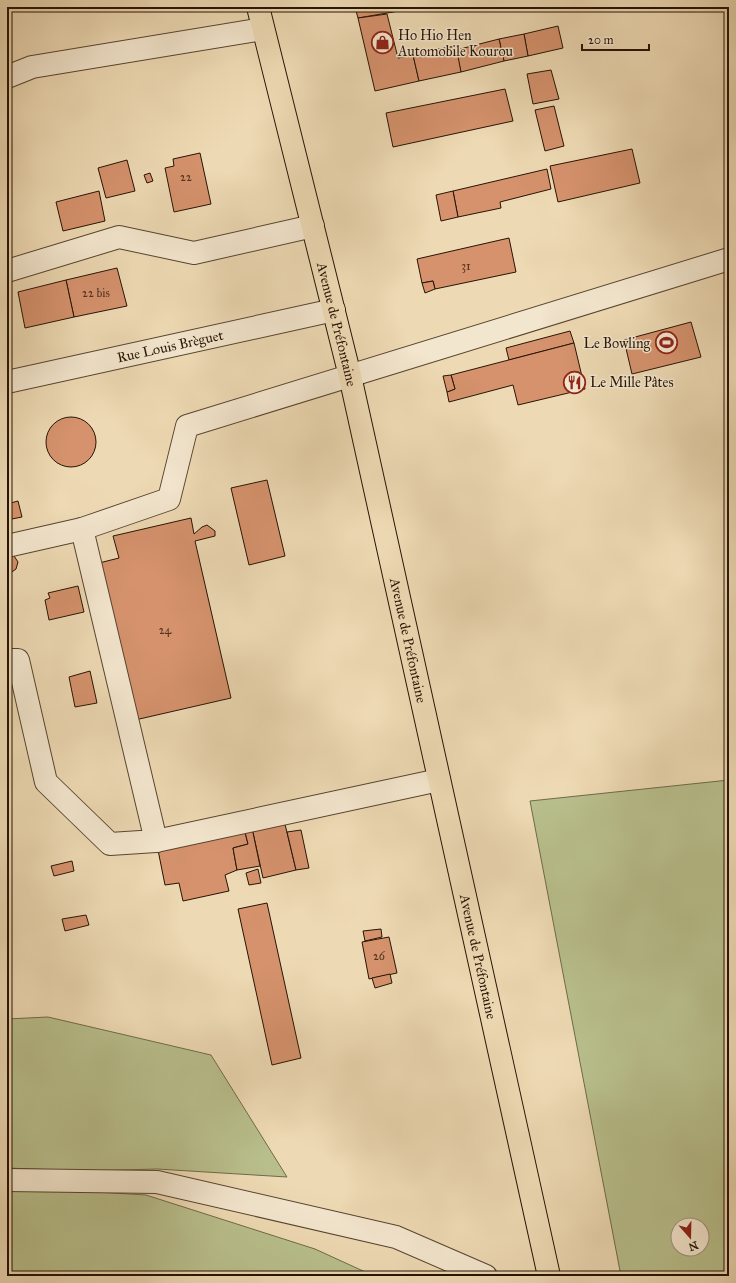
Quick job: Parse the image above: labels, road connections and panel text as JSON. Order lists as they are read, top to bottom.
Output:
{
  "streets": {
    "main road": ["Avenue de Préfontaine"],
    "street": ["Rue Louis Brèguet"]
  },
  "crossings": [
    ["Avenue de Préfontaine", "Rue Louis Brèguet"]
  ],
  "places": {
    "shop": ["Ho Hio Hen Automobile Kourou"],
    "sports": ["Le Bowling"],
    "restaurant": ["Le Mille Pâtes"]
  },
  "house_numbers": [
    "22",
    "31",
    "22 bis",
    "24",
    "26"
  ],
  "scale_bar": "20 m",
  "north": "bottom"
}
